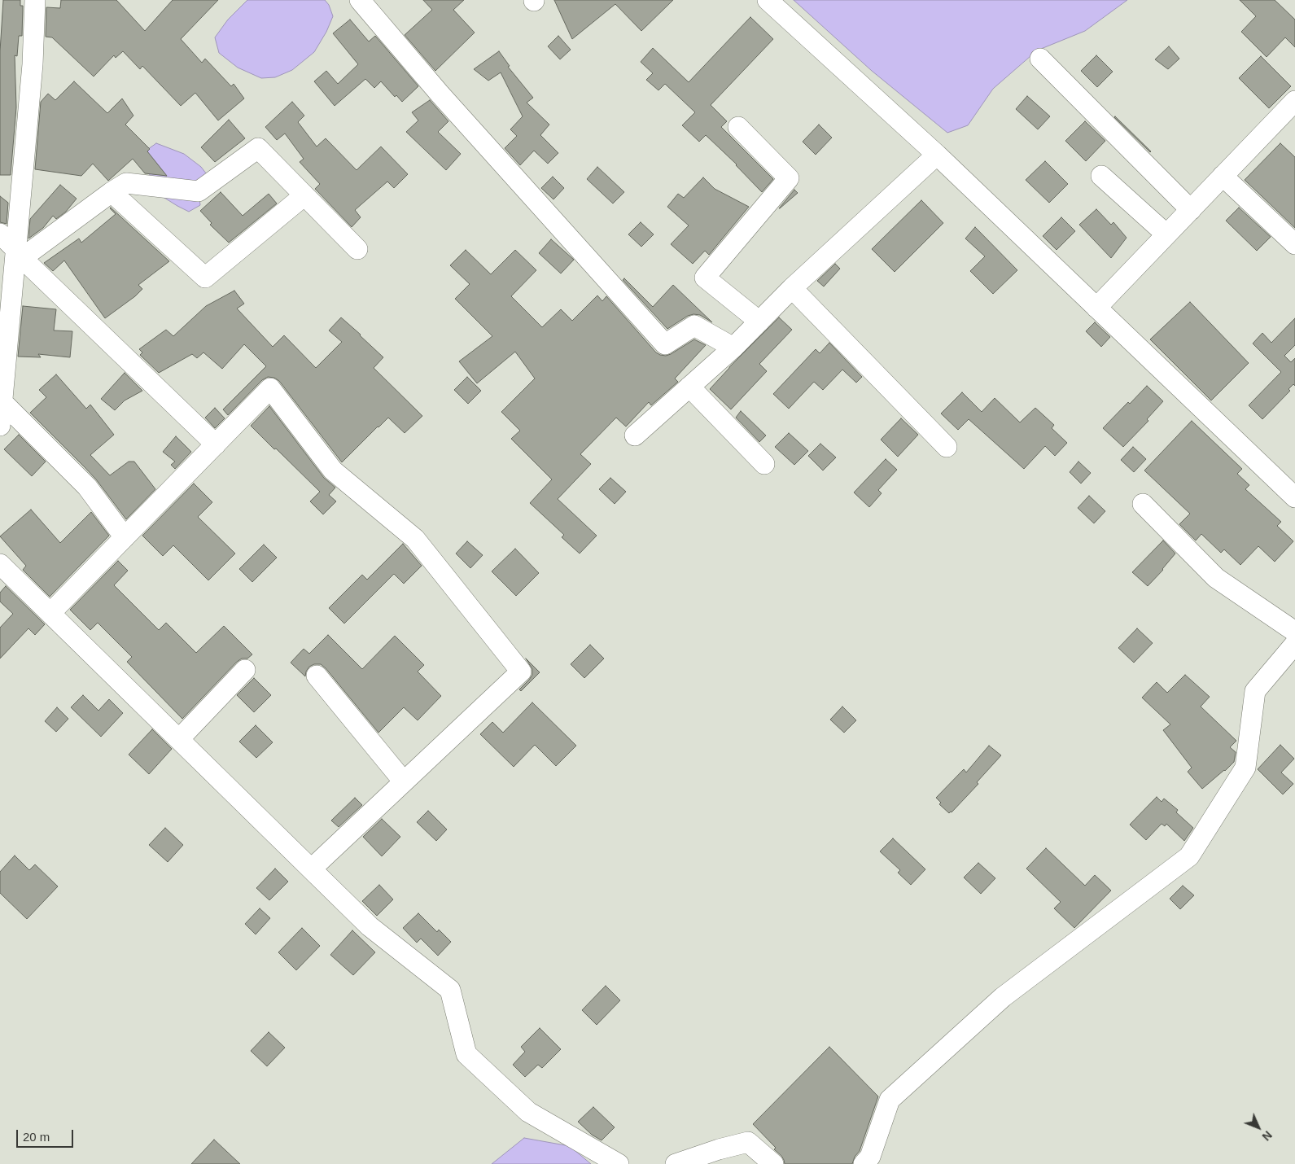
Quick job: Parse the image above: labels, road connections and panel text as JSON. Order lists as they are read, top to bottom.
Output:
{
  "scale_bar": "20 m",
  "north": "bottom right"
}
